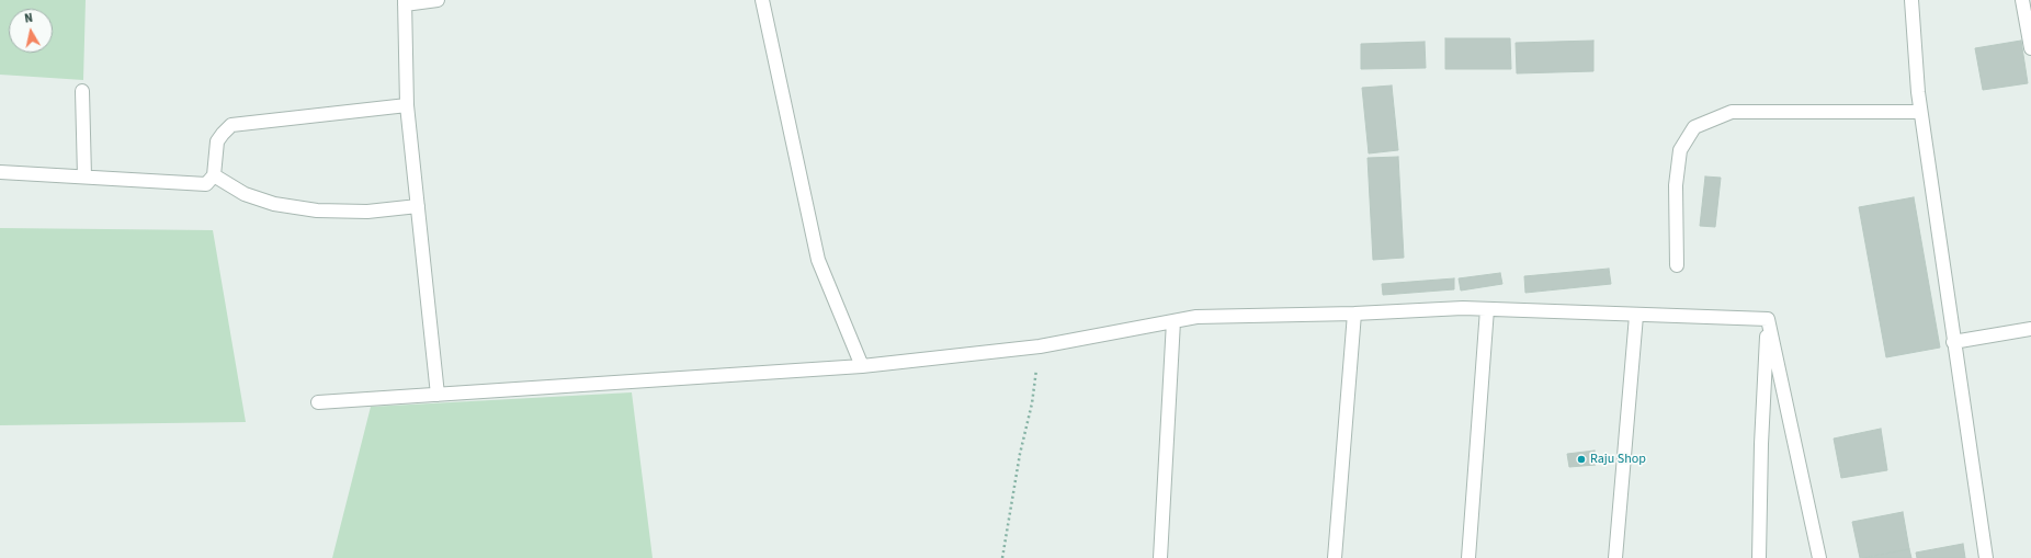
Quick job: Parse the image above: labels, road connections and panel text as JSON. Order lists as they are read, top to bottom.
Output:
{
  "places": ["Raju Shop"],
  "north": "top"
}
